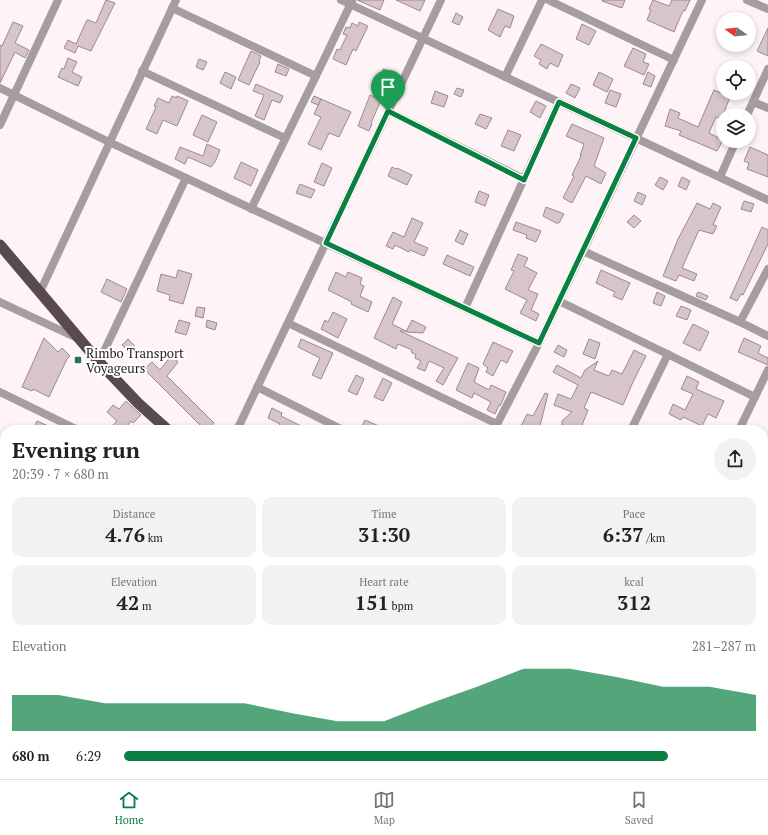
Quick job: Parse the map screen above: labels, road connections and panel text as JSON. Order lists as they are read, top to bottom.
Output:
{
  "places": {
    "transit": ["Rimbo Transport Voyageurs"]
  },
  "north": "left",
  "page": {
    "heading": ["Evening run", "20:39 · 7 × 680 m"],
    "stats": [
      ["Distance", "4.76 km"],
      ["Time", "31:30"],
      ["Pace", "6:37 /km"],
      ["Elevation", "42 m"],
      ["Heart rate", "151 bpm"],
      ["kcal", "312"]
    ],
    "chart": ["Elevation", "281–287 m"],
    "list": [
      {
        "name": "680 m",
        "note": "6:29"
      }
    ],
    "tabs": ["Home", "Map", "Saved"]
  }
}
